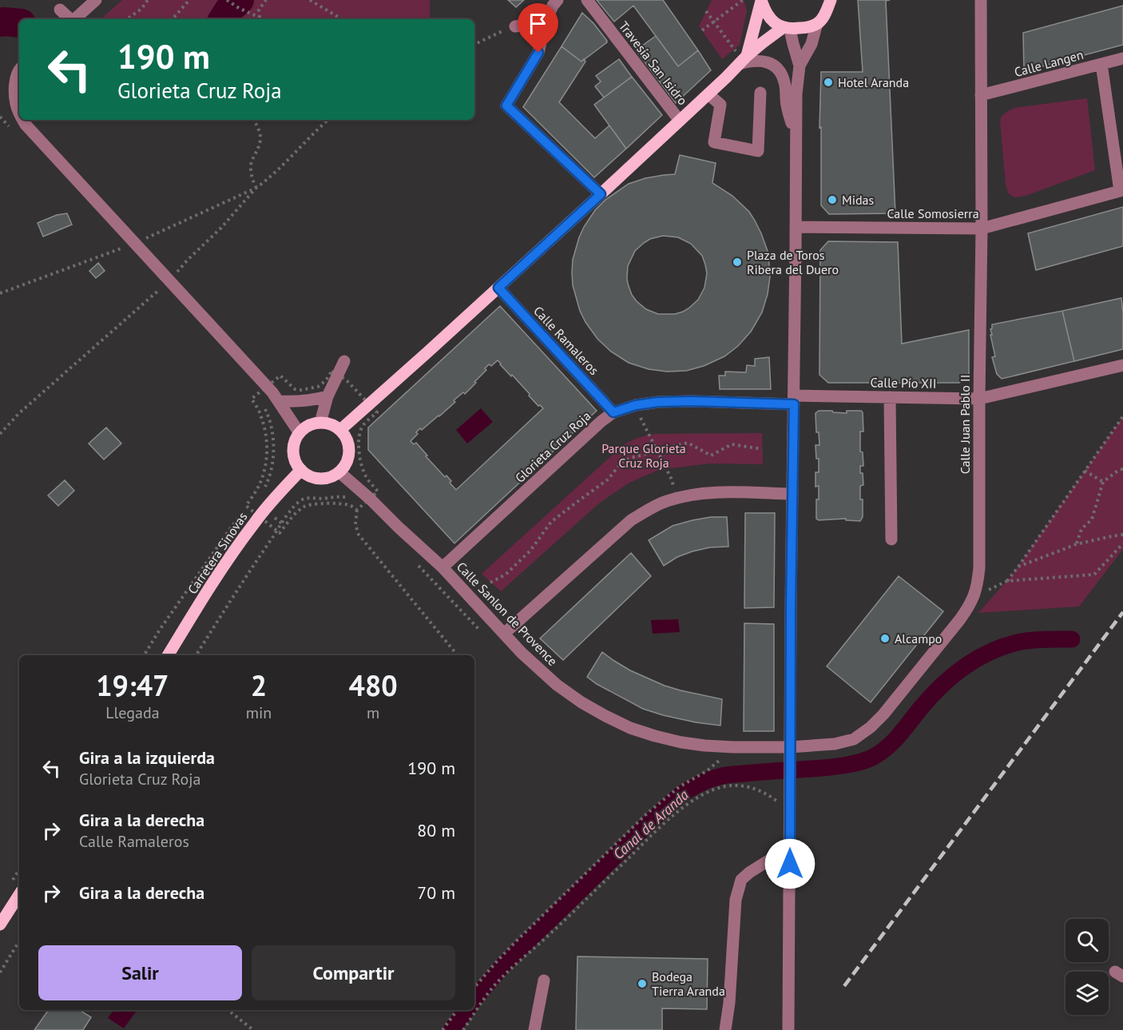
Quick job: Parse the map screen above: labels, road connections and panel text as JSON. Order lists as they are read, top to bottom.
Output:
{
  "streets": {
    "main road": ["Carretera Sinovas"],
    "street": [
      "Travesía San Isidro",
      "Calle Langen",
      "Calle Somosierra",
      "Calle Ramaleros",
      "Calle Pío XII",
      "Calle Juan Pablo II",
      "Glorieta Cruz Roja",
      "Calle Sanlon de Provence"
    ]
  },
  "crossings": [
    ["Calle Langen", "Calle Juan Pablo II"],
    ["Calle Somosierra", "Calle Juan Pablo II"],
    ["Calle Ramaleros", "Glorieta Cruz Roja"],
    ["Calle Pío XII", "Calle Juan Pablo II"],
    ["Calle Pío XII", "Glorieta Cruz Roja"],
    ["Calle Juan Pablo II", "Calle Sanlon de Provence"],
    ["Glorieta Cruz Roja", "Calle Sanlon de Provence"],
    ["Carretera Sinovas", "Calle Sanlon de Provence"]
  ],
  "water": ["Canal de Aranda"],
  "parks": ["Parque Glorieta Cruz Roja"],
  "places": [
    "Hotel Aranda",
    "Midas",
    "Plaza de Toros Ribera del Duero",
    "Alcampo",
    "Bodega Tierra Aranda"
  ],
  "page": {
    "turn": ["190 m", "Glorieta Cruz Roja"],
    "eta": [
      "19:47",
      "Llegada",
      "2",
      "min",
      "480",
      "m"
    ],
    "list": [
      {
        "name": "Gira a la izquierda",
        "note": "Glorieta Cruz Roja",
        "value": "190 m"
      },
      {
        "name": "Gira a la derecha",
        "note": "Calle Ramaleros",
        "value": "80 m"
      },
      {
        "name": "Gira a la derecha",
        "value": "70 m"
      }
    ],
    "buttons": ["Salir", "Compartir"]
  }
}
